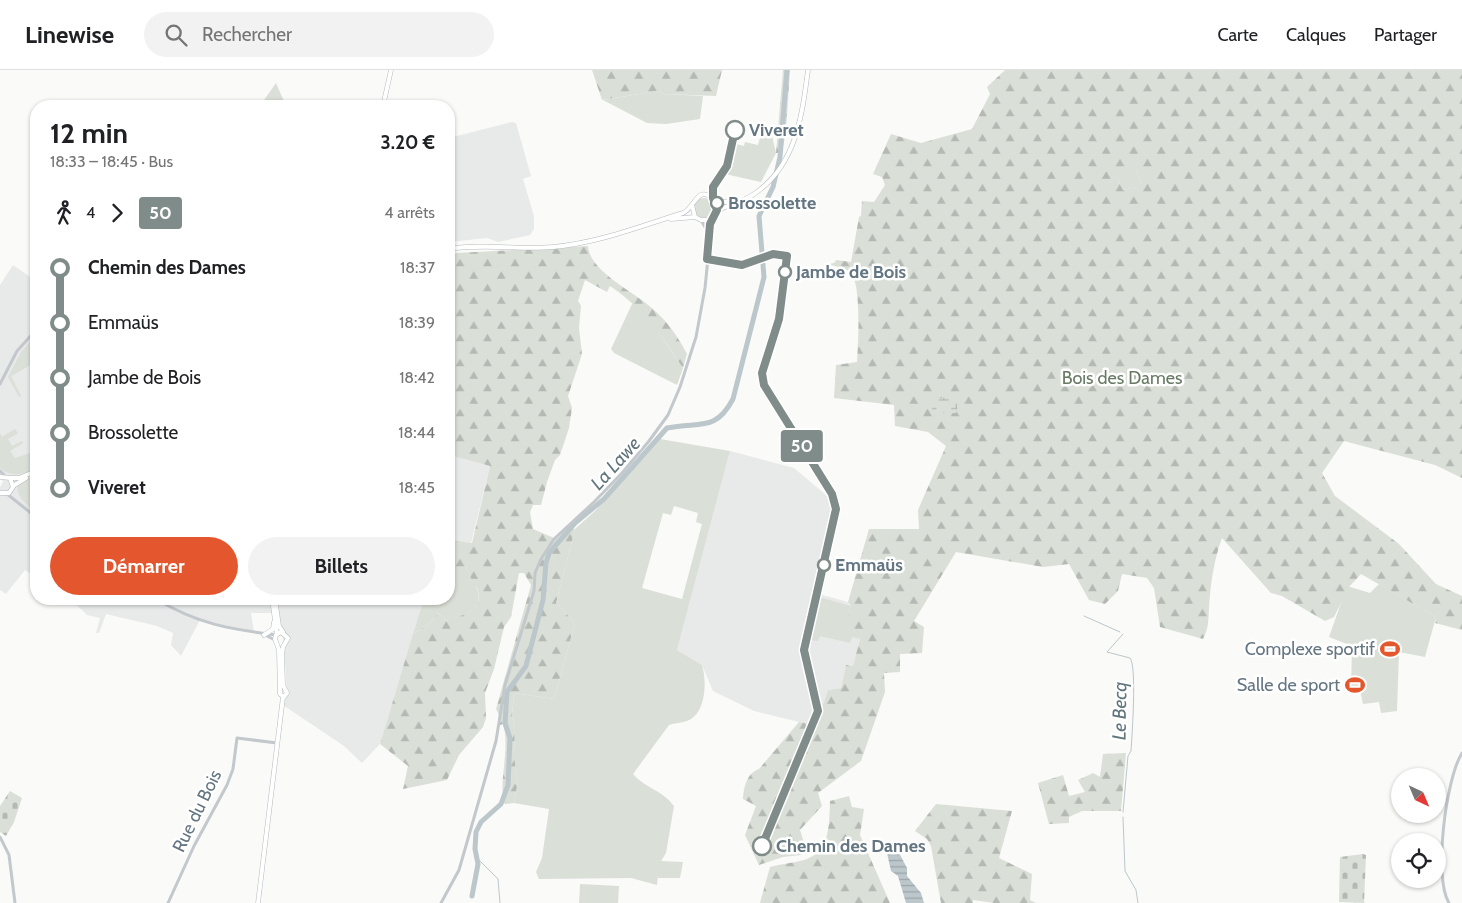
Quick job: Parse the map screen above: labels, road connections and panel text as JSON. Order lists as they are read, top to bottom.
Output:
{
  "streets": {
    "street": ["Rue du Bois"]
  },
  "water": ["La Lawe", "Le Becq"],
  "parks": ["Bois des Dames"],
  "places": {
    "other": [
      "Viveret",
      "Brossolette",
      "Jambe de Bois",
      "Emmaüs",
      "Chemin des Dames"
    ],
    "sports": ["Complexe sportif", "Salle de sport"]
  },
  "lines": ["bus line 50"],
  "north": "bottom right",
  "page": {
    "header": "Linewise",
    "search": "Rechercher",
    "nav": ["Carte", "Calques", "Partager"],
    "on_map": "50",
    "heading": ["12 min", "18:33 – 18:45 · Bus", "3.20 €"],
    "legs": ["4", "50", "4 arrêts"],
    "list": [
      {
        "name": "Chemin des Dames",
        "value": "18:37"
      },
      {
        "name": "Emmaüs",
        "value": "18:39"
      },
      {
        "name": "Jambe de Bois",
        "value": "18:42"
      },
      {
        "name": "Brossolette",
        "value": "18:44"
      },
      {
        "name": "Viveret",
        "value": "18:45"
      }
    ],
    "buttons": ["Démarrer", "Billets"]
  }
}
